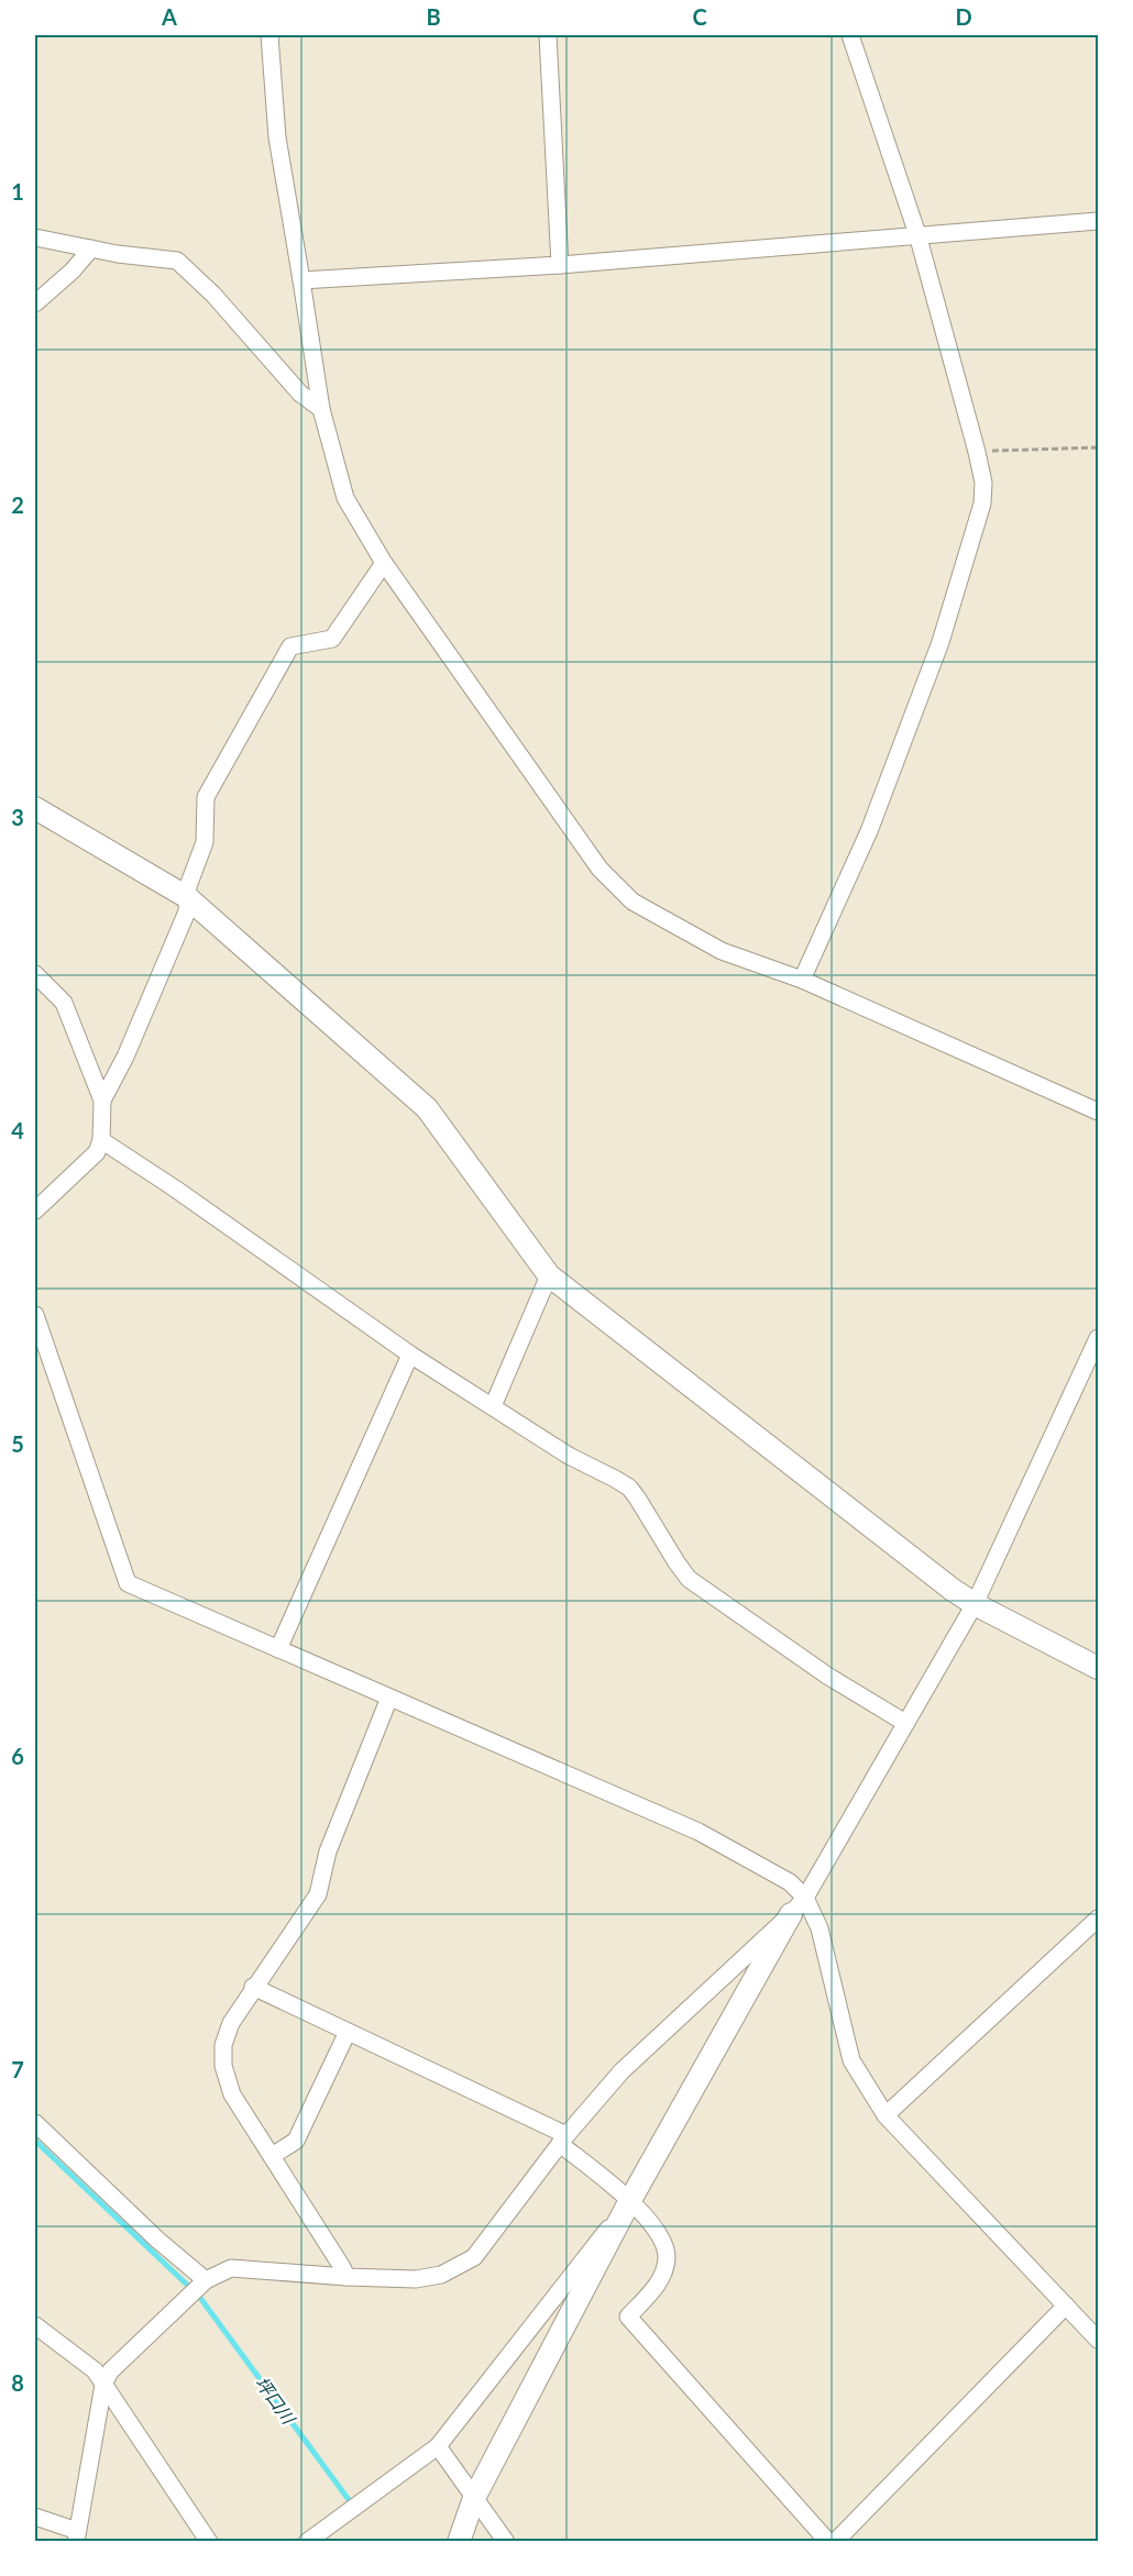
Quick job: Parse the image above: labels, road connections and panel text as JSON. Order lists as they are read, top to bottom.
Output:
{
  "water": ["坪口川"],
  "grid": {
    "columns": [
      "A",
      "B",
      "C",
      "D"
    ],
    "rows": [
      "1",
      "2",
      "3",
      "4",
      "5",
      "6",
      "7",
      "8"
    ]
  }
}
